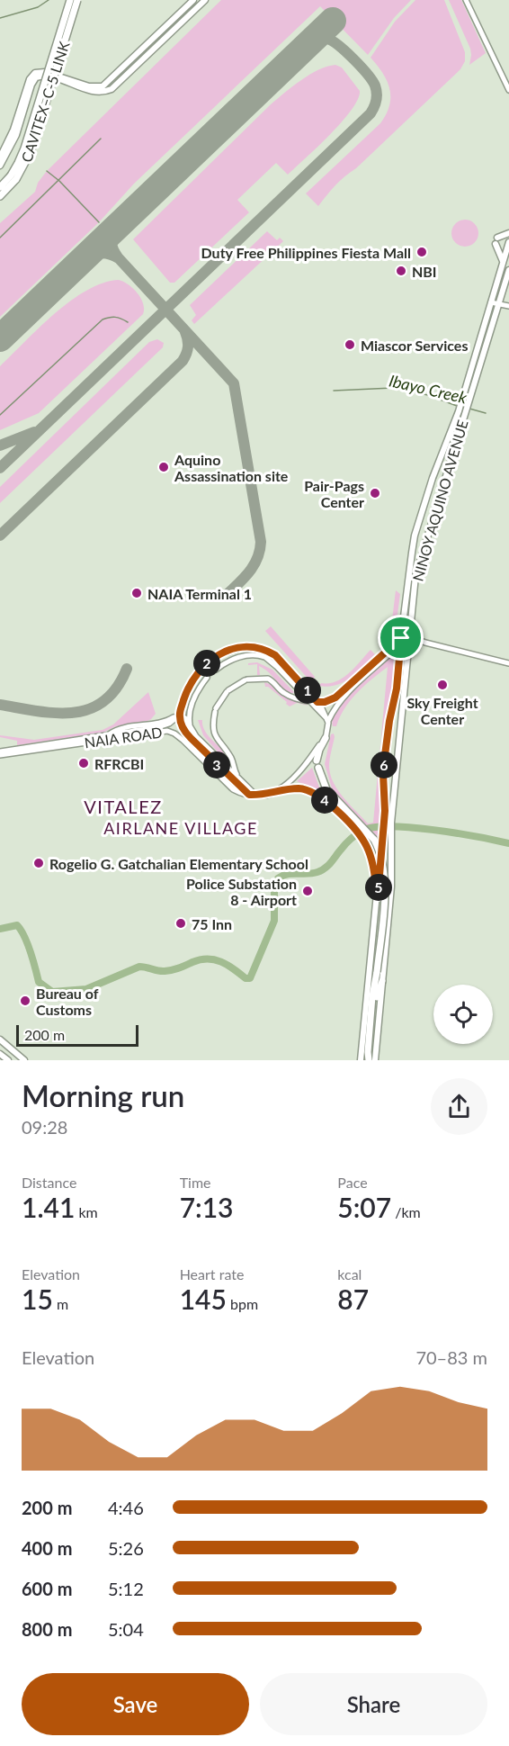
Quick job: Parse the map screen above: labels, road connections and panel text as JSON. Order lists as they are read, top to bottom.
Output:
{
  "streets": {
    "highway": ["CAVITEX–C-5 LINK"],
    "main road": ["NINOY AQUINO AVENUE"],
    "street": ["NAIA ROAD"]
  },
  "districts": ["VITALEZ", "AIRLANE VILLAGE"],
  "water": ["Ibayo Creek"],
  "places": [
    "Duty Free Philippines Fiesta Mall",
    "NBI",
    "Miascor Services",
    "Aquino Assassination site",
    "Pair-Pags Center",
    "NAIA Terminal 1",
    "Sky Freight Center",
    "RFRCBI",
    "Rogelio G. Gatchalian Elementary School",
    "Police Substation 8 - Airport",
    "75 Inn",
    "Bureau of Customs"
  ],
  "scale_bar": "200 m",
  "page": {
    "pins": [
      "2",
      "1",
      "3",
      "6",
      "4",
      "5"
    ],
    "scale": "200 m",
    "heading": ["Morning run", "09:28"],
    "stats": [
      ["Distance", "1.41 km"],
      ["Time", "7:13"],
      ["Pace", "5:07 /km"],
      ["Elevation", "15 m"],
      ["Heart rate", "145 bpm"],
      ["kcal", "87"]
    ],
    "chart": ["Elevation", "70–83 m"],
    "list": [
      {
        "name": "200 m",
        "note": "4:46"
      },
      {
        "name": "400 m",
        "note": "5:26"
      },
      {
        "name": "600 m",
        "note": "5:12"
      },
      {
        "name": "800 m",
        "note": "5:04"
      }
    ],
    "buttons": ["Save", "Share"]
  }
}
